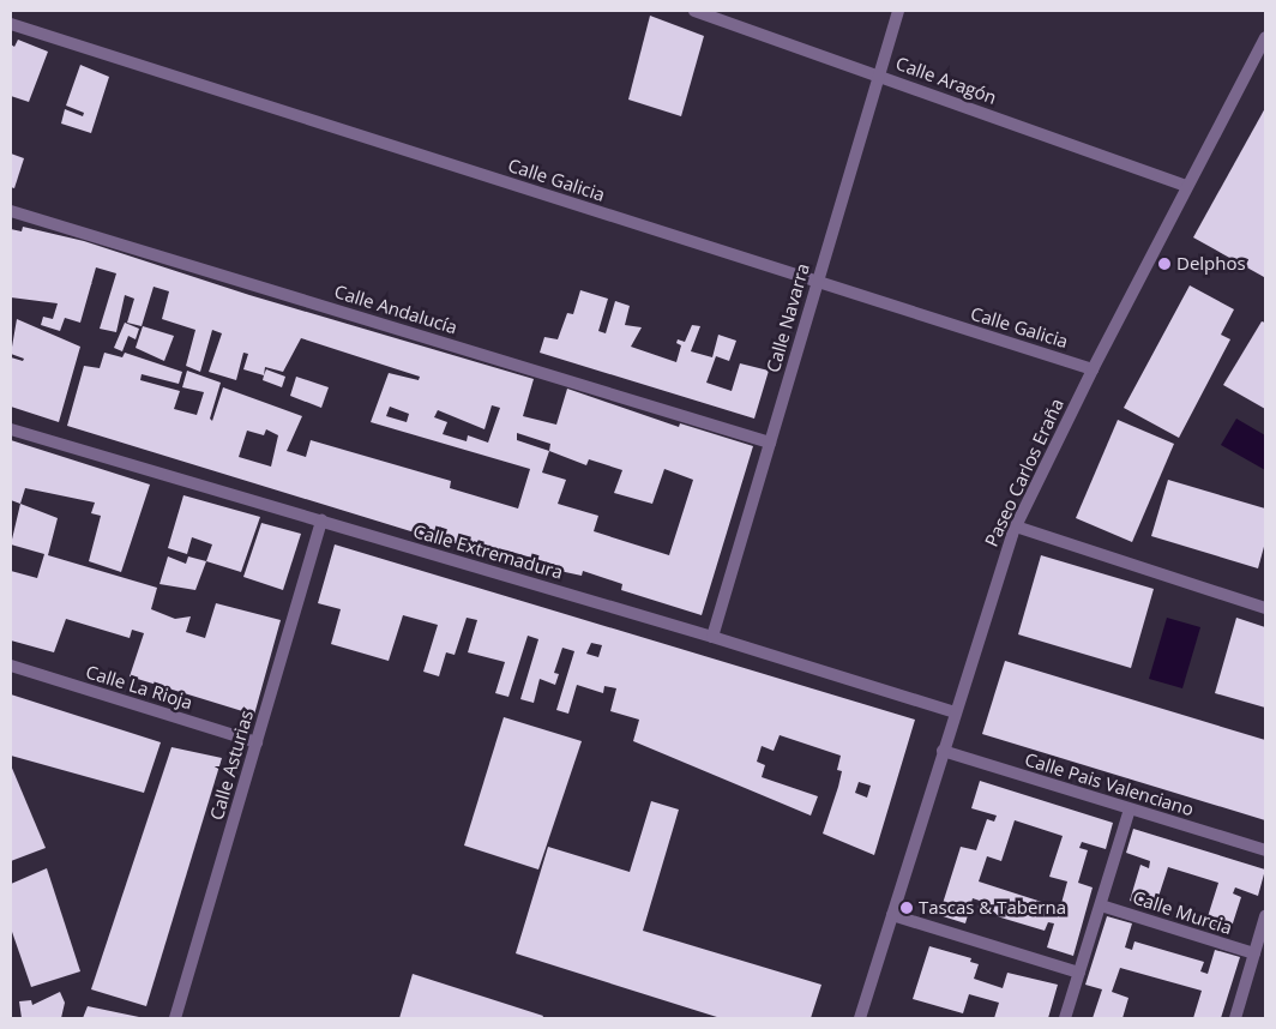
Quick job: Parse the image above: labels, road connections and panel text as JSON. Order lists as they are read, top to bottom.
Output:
{
  "streets": {
    "street": [
      "Calle Aragón",
      "Calle Galicia",
      "Calle Andalucía",
      "Calle Navarra",
      "Paseo Carlos Eraña",
      "Calle Extremadura",
      "Calle La Rioja",
      "Calle Asturias",
      "Calle Pais Valenciano",
      "Calle Murcia"
    ]
  },
  "crossings": [
    ["Calle Aragón", "Calle Navarra"],
    ["Calle Aragón", "Paseo Carlos Eraña"],
    ["Calle Galicia", "Calle Navarra"],
    ["Calle Galicia", "Paseo Carlos Eraña"],
    ["Calle Andalucía", "Calle Navarra"],
    ["Calle Navarra", "Calle Extremadura"],
    ["Paseo Carlos Eraña", "Calle Extremadura"],
    ["Paseo Carlos Eraña", "Calle Pais Valenciano"],
    ["Calle Extremadura", "Calle Asturias"],
    ["Calle La Rioja", "Calle Asturias"]
  ],
  "places": ["Delphos", "Tascas & Taberna"]
}
